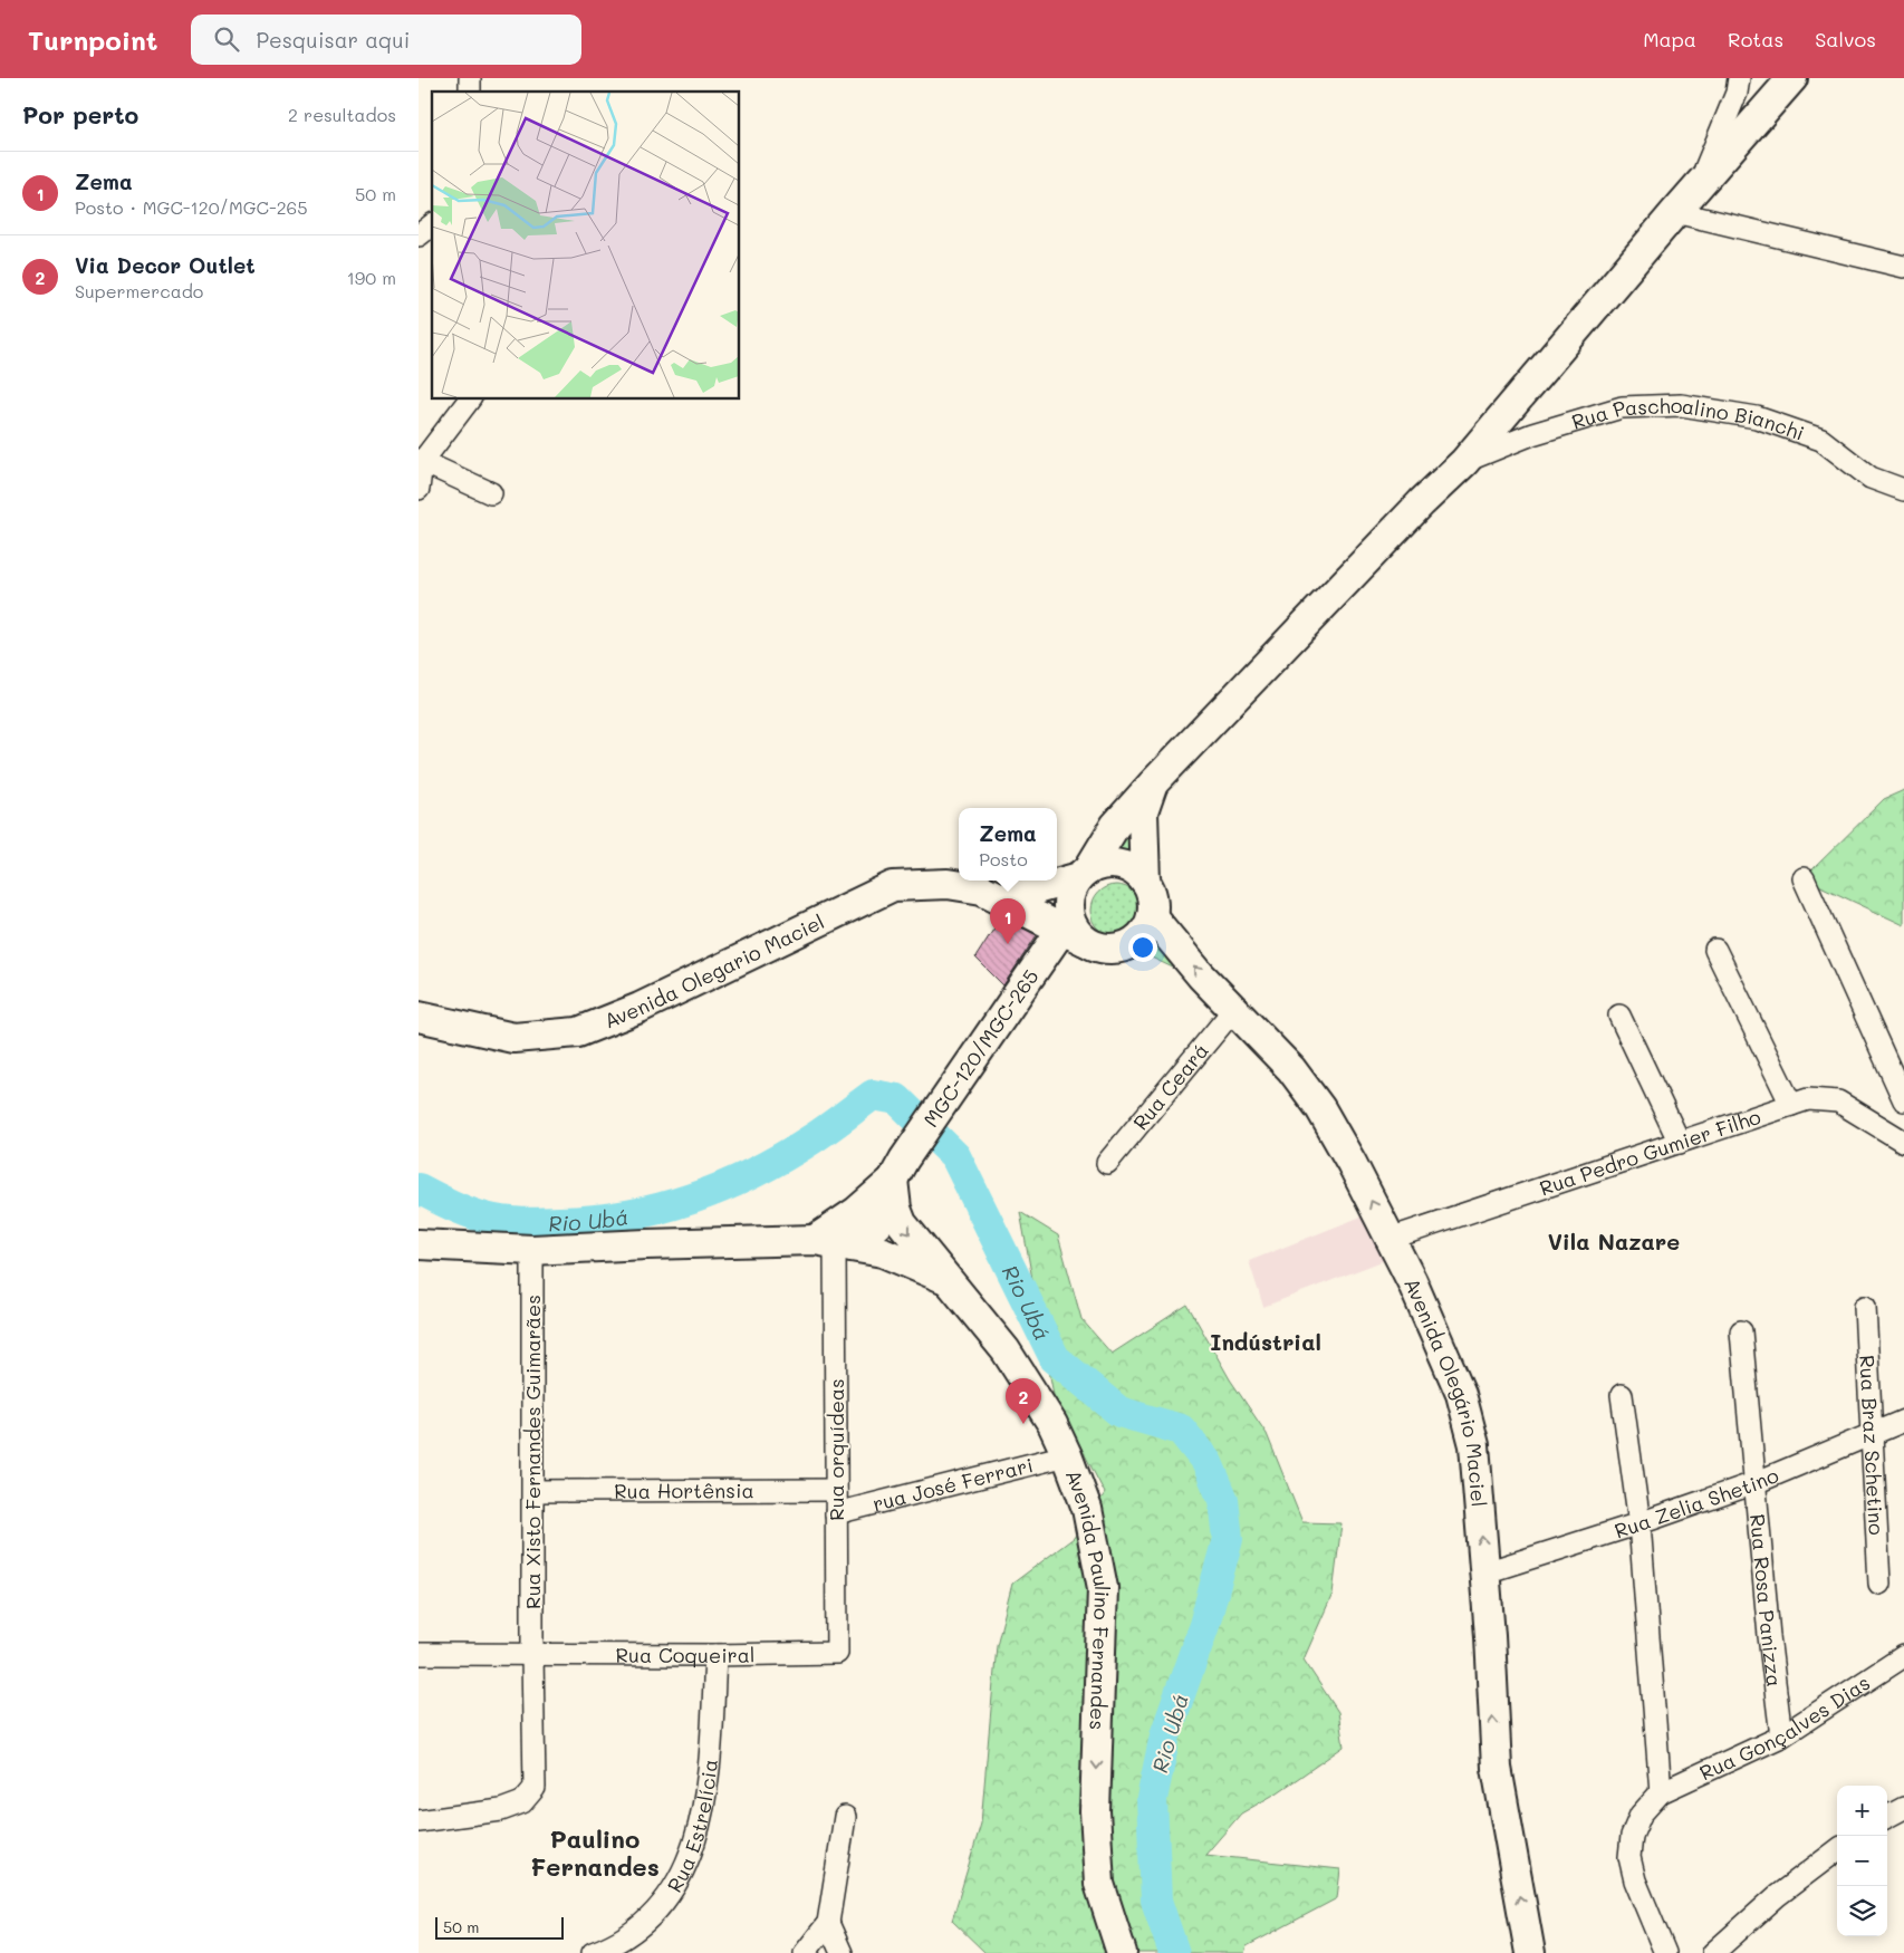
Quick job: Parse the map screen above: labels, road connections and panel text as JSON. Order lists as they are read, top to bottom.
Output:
{
  "streets": {
    "main road": [
      "Avenida Olegario Maciel",
      "MGC-120/MGC-265",
      "Avenida Olegário Maciel",
      "Avenida Paulino Fernandes"
    ],
    "street": [
      "Rua Paschoalino Bianchi",
      "Rua Ceará",
      "Rua Pedro Gumier Filho",
      "Rua Braz Schetino",
      "Rua orquídeas",
      "Rua Xisto Fernandes Guimarães",
      "rua José Ferrari",
      "Rua Hortênsia",
      "Rua Zelia Shetino",
      "Rua Rosa Panizza",
      "Rua Coqueiral",
      "Rua Gonçalves Dias",
      "Rua Estrelícia"
    ]
  },
  "crossings": [
    ["Avenida Olegario Maciel", "MGC-120/MGC-265"],
    ["Avenida Olegario Maciel", "Avenida Olegário Maciel"],
    ["MGC-120/MGC-265", "Avenida Olegário Maciel"],
    ["MGC-120/MGC-265", "Avenida Paulino Fernandes"],
    ["Rua Ceará", "Avenida Olegário Maciel"],
    ["Rua Pedro Gumier Filho", "Avenida Olegário Maciel"],
    ["Avenida Olegário Maciel", "Rua Zelia Shetino"],
    ["Rua Braz Schetino", "Rua Zelia Shetino"],
    ["Rua orquídeas", "rua José Ferrari"],
    ["Rua orquídeas", "Rua Hortênsia"],
    ["Rua orquídeas", "Avenida Paulino Fernandes"],
    ["Rua orquídeas", "Rua Coqueiral"],
    ["Rua Xisto Fernandes Guimarães", "Rua Hortênsia"],
    ["Rua Xisto Fernandes Guimarães", "Avenida Paulino Fernandes"],
    ["Rua Xisto Fernandes Guimarães", "Rua Coqueiral"],
    ["rua José Ferrari", "Avenida Paulino Fernandes"],
    ["Rua Zelia Shetino", "Rua Rosa Panizza"],
    ["Rua Rosa Panizza", "Rua Gonçalves Dias"],
    ["Rua Coqueiral", "Rua Estrelícia"]
  ],
  "one_way": ["Avenida Olegário Maciel", "Avenida Paulino Fernandes"],
  "districts": ["Vila Nazare", "Indústrial", "Paulino Fernandes"],
  "water": ["Rio Ubá"],
  "scale_bar": "50 m",
  "page": {
    "header": "Turnpoint",
    "search": "Pesquisar aqui",
    "nav": ["Mapa", "Rotas", "Salvos"],
    "heading": ["Por perto", "2 resultados"],
    "list": [
      {
        "mark": "1",
        "name": "Zema",
        "note": "Posto · MGC-120/MGC-265",
        "value": "50 m"
      },
      {
        "mark": "2",
        "name": "Via Decor Outlet",
        "note": "Supermercado",
        "value": "190 m"
      }
    ],
    "popup": ["Zema", "Posto"],
    "pins": ["1", "2"],
    "map_buttons": ["+", "−"],
    "scale": "50 m"
  }
}
